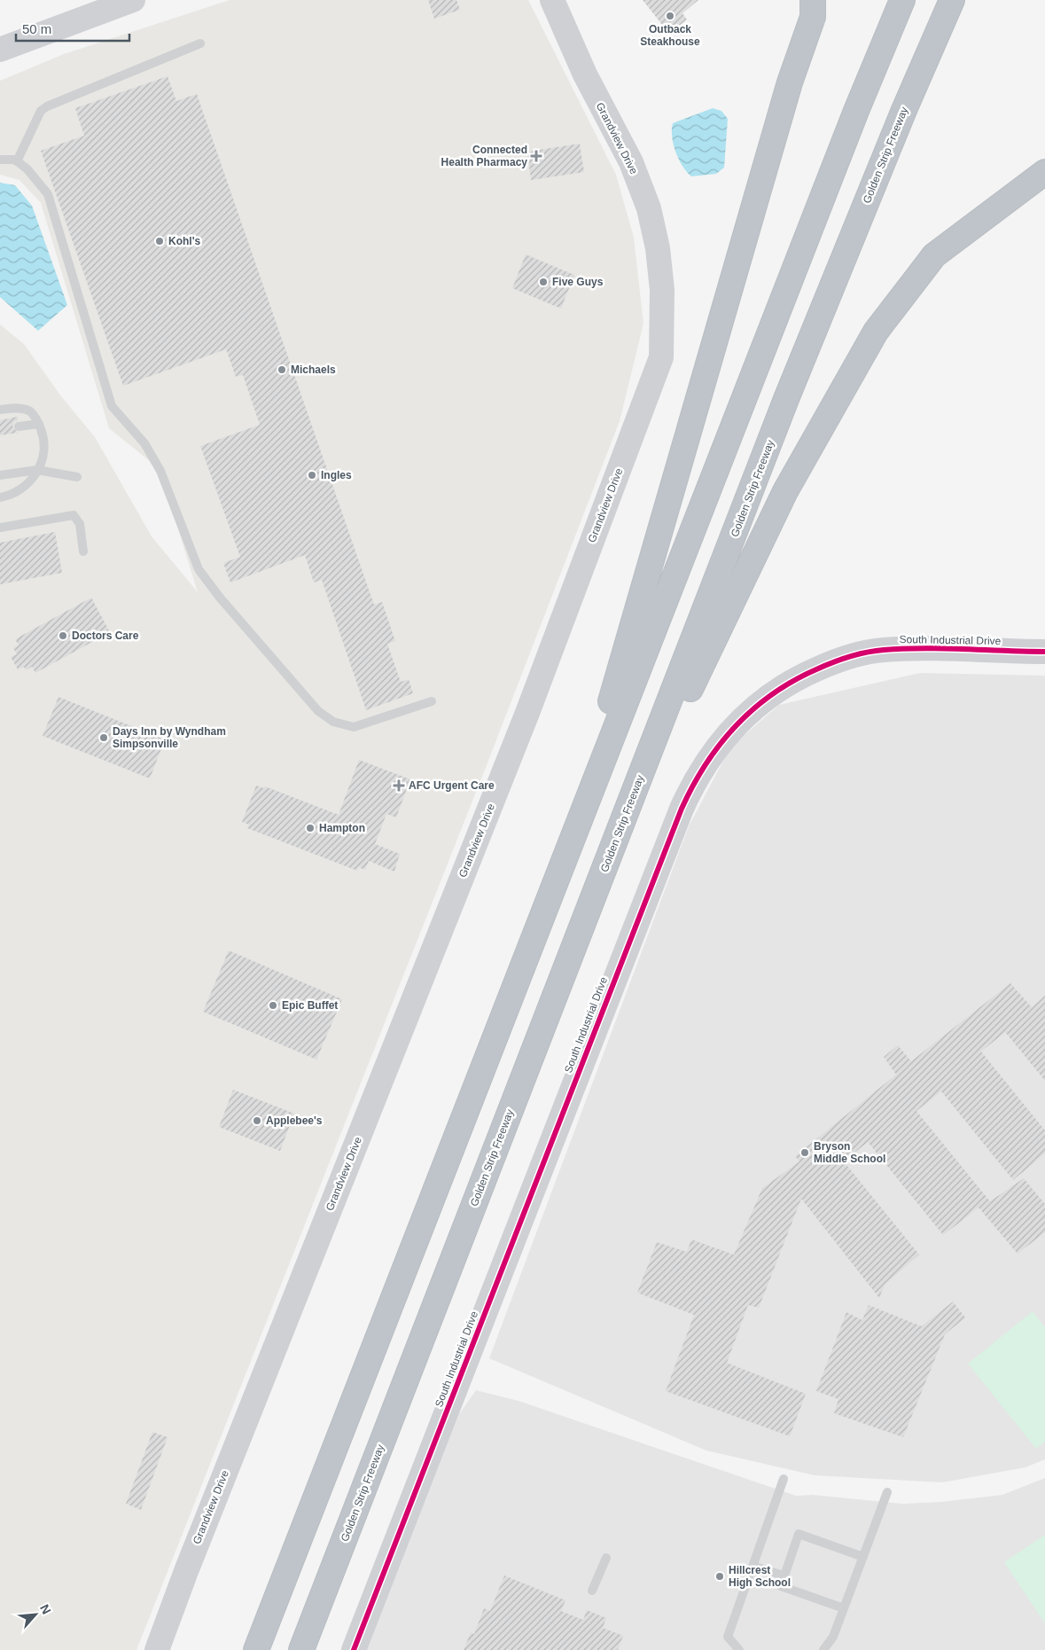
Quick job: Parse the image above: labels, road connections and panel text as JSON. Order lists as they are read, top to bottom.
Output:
{
  "streets": {
    "highway": ["Golden Strip Freeway"],
    "main road": ["Grandview Drive", "South Industrial Drive"]
  },
  "places": {
    "other": [
      "Outback Steakhouse",
      "Kohl's",
      "Five Guys",
      "Michaels",
      "Ingles",
      "Doctors Care",
      "Days Inn by Wyndham Simpsonville",
      "Hampton",
      "Epic Buffet",
      "Applebee's",
      "Bryson Middle School",
      "Hillcrest High School"
    ],
    "health": ["Connected Health Pharmacy", "AFC Urgent Care"]
  },
  "scale_bar": "50 m",
  "north": "top right"
}
